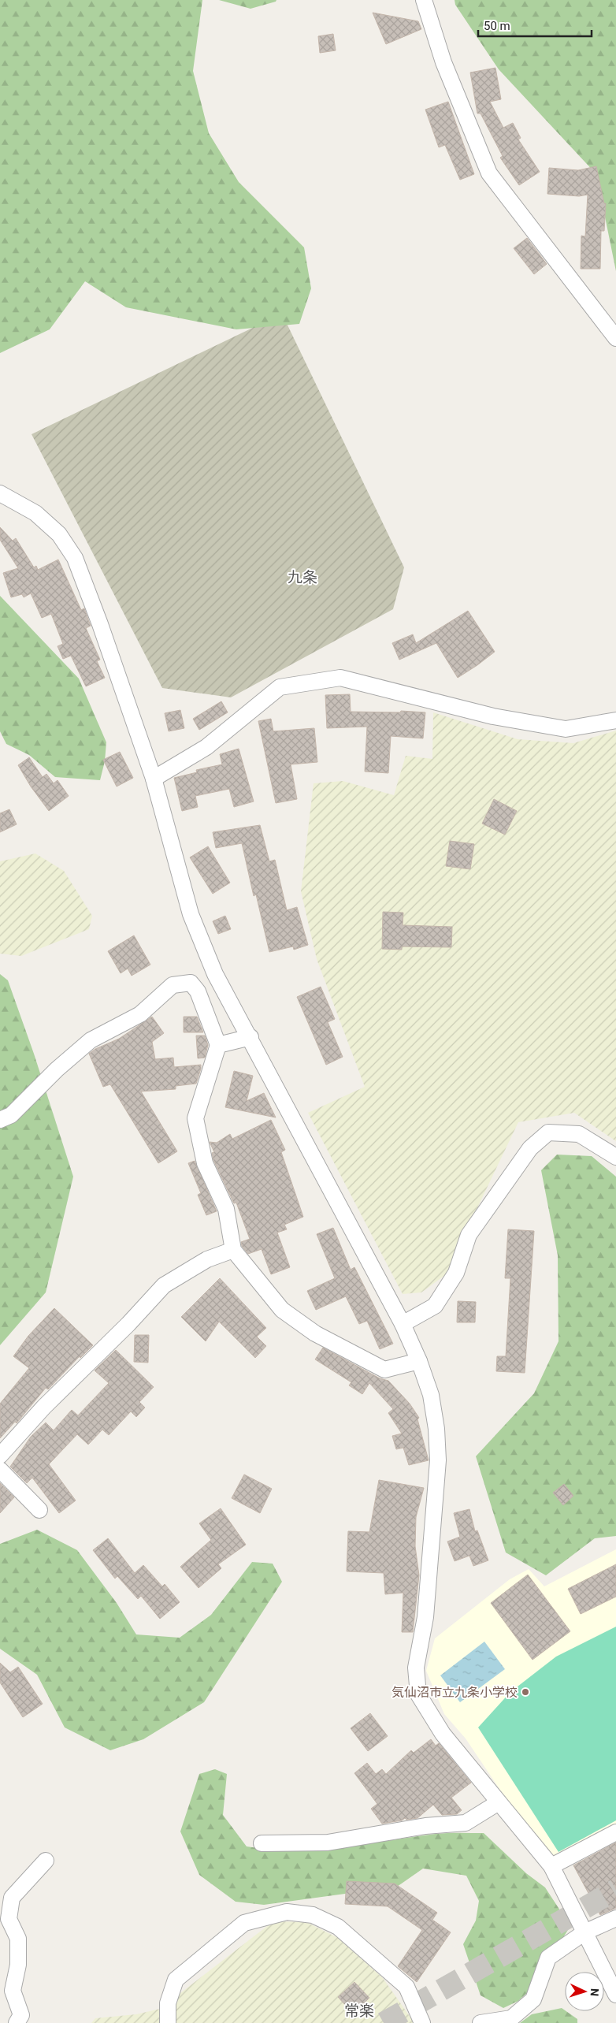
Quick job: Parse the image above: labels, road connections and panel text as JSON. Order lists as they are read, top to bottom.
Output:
{
  "districts": ["九条", "常楽"],
  "places": ["気仙沼市立九条小学校"],
  "scale_bar": "50 m",
  "north": "right"
}
